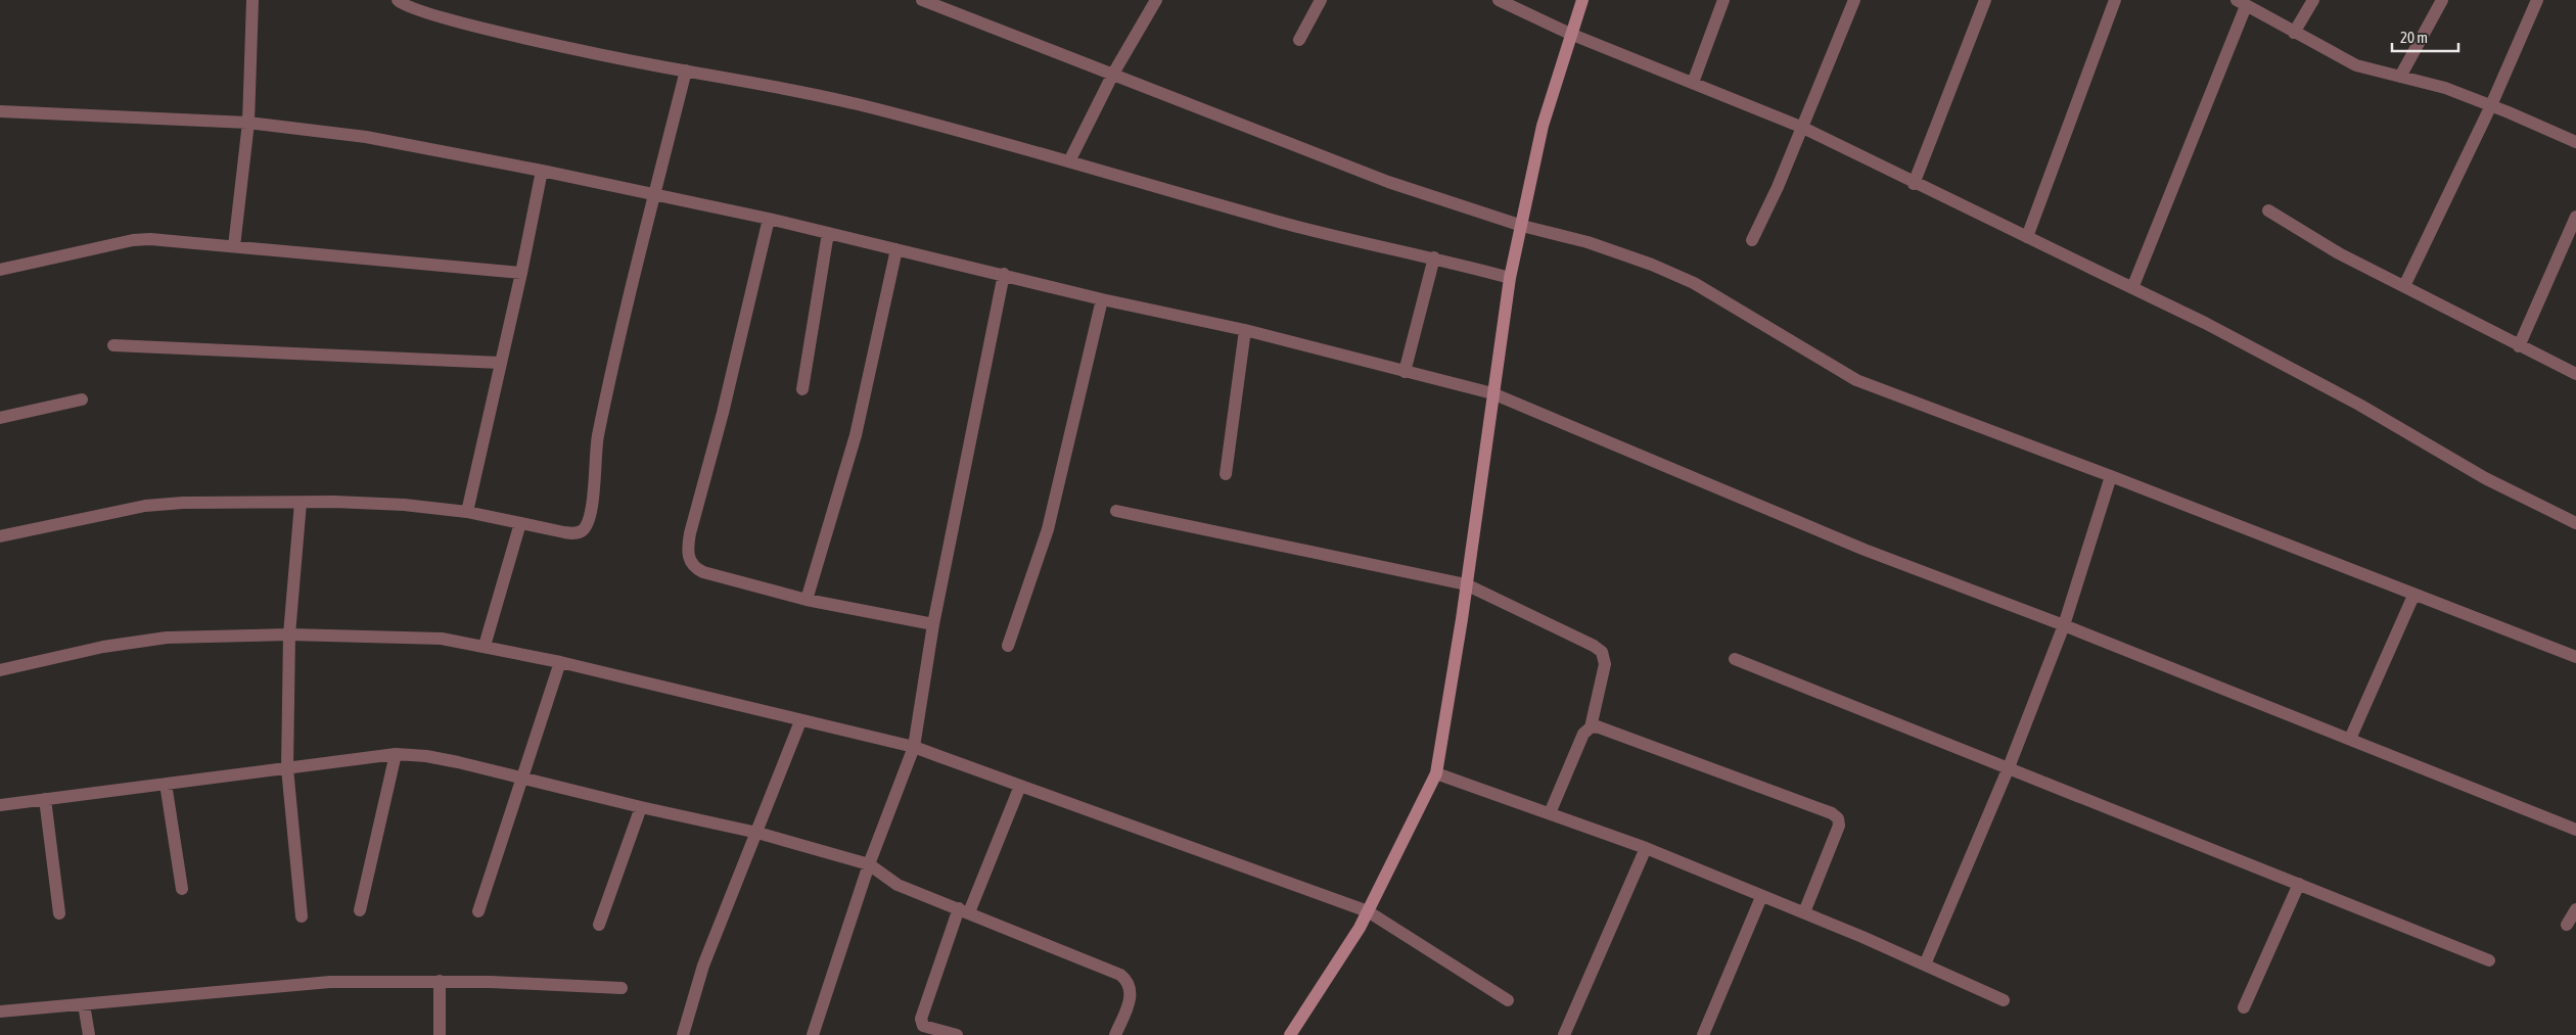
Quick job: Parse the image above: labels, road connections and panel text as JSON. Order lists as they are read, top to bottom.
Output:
{
  "scale_bar": "20 m"
}
